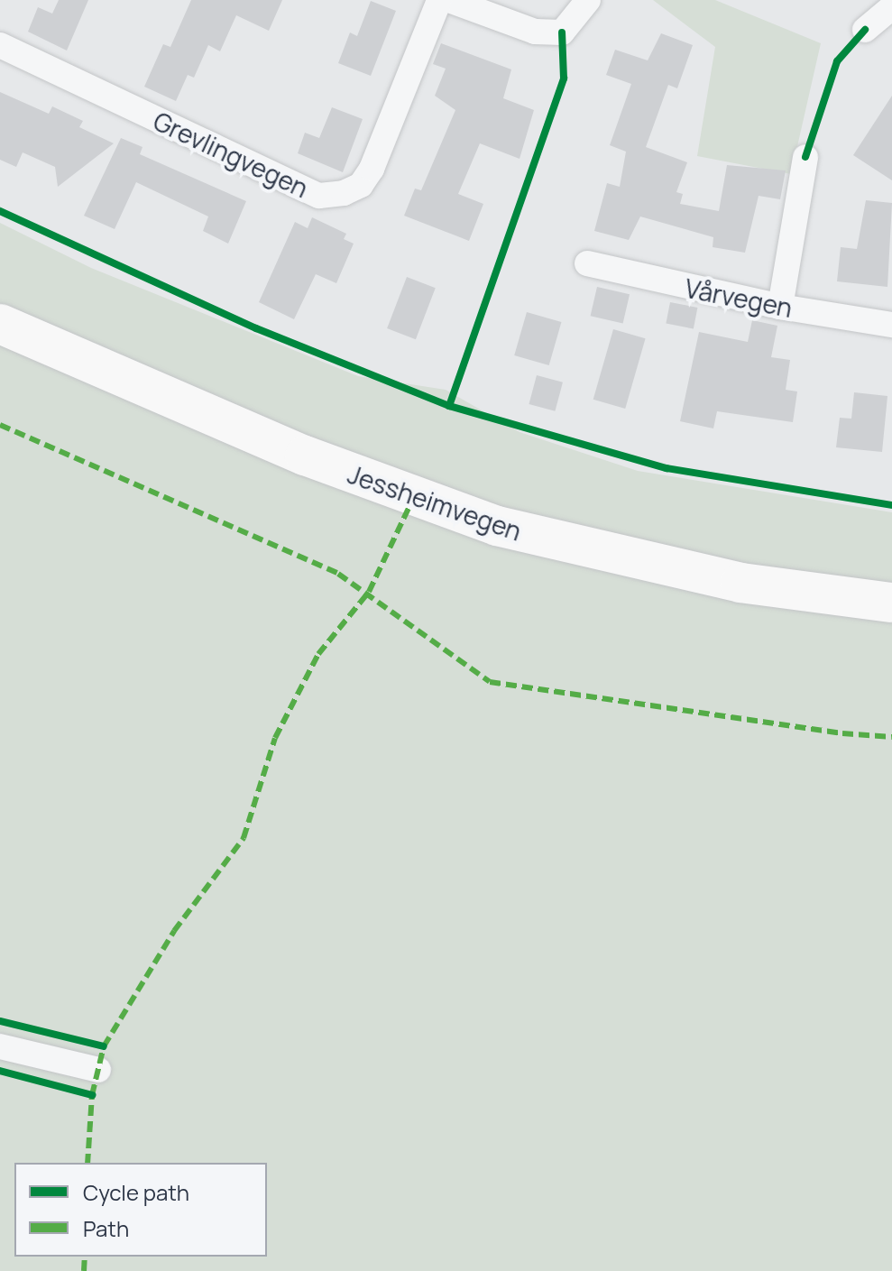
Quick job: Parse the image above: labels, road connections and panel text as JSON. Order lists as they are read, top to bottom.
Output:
{
  "streets": {
    "main road": ["Jessheimvegen"],
    "street": ["Grevlingvegen", "Vårvegen"]
  },
  "legend": ["Cycle path", "Path"]
}
